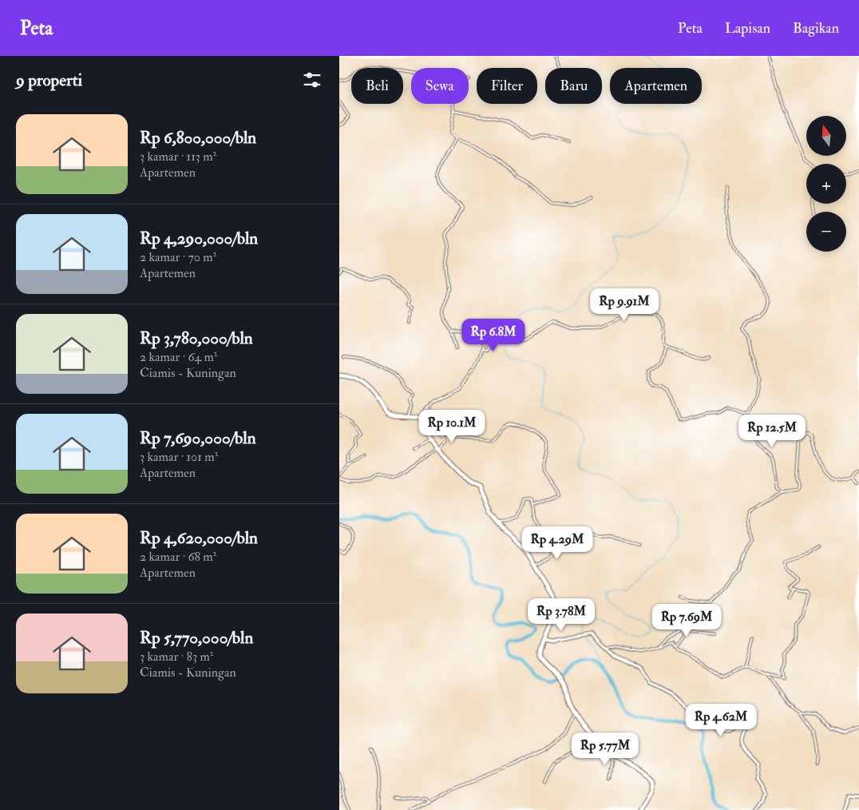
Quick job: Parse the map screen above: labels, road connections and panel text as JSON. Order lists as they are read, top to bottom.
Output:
{
  "north": "top",
  "page": {
    "header": "Peta",
    "nav": ["Peta", "Lapisan", "Bagikan"],
    "heading": "9 properti",
    "chip": [
      "Beli",
      "Sewa",
      "Filter",
      "Baru",
      "Apartemen"
    ],
    "list": [
      {
        "name": "Rp 6,800,000/bln",
        "note": "3 kamar · 113 m² · Apartemen"
      },
      {
        "name": "Rp 4,290,000/bln",
        "note": "2 kamar · 70 m² · Apartemen"
      },
      {
        "name": "Rp 3,780,000/bln",
        "note": "2 kamar · 64 m² · Ciamis - Kuningan"
      },
      {
        "name": "Rp 7,690,000/bln",
        "note": "3 kamar · 101 m² · Apartemen"
      },
      {
        "name": "Rp 4,620,000/bln",
        "note": "2 kamar · 68 m² · Apartemen"
      },
      {
        "name": "Rp 5,770,000/bln",
        "note": "3 kamar · 83 m² · Ciamis - Kuningan"
      }
    ],
    "map_buttons": ["+", "−"],
    "price": [
      "Rp 9.91M",
      "Rp 6.8M",
      "Rp 10.1M",
      "Rp 12.5M",
      "Rp 4.29M",
      "Rp 3.78M",
      "Rp 7.69M",
      "Rp 4.62M",
      "Rp 5.77M"
    ]
  }
}
